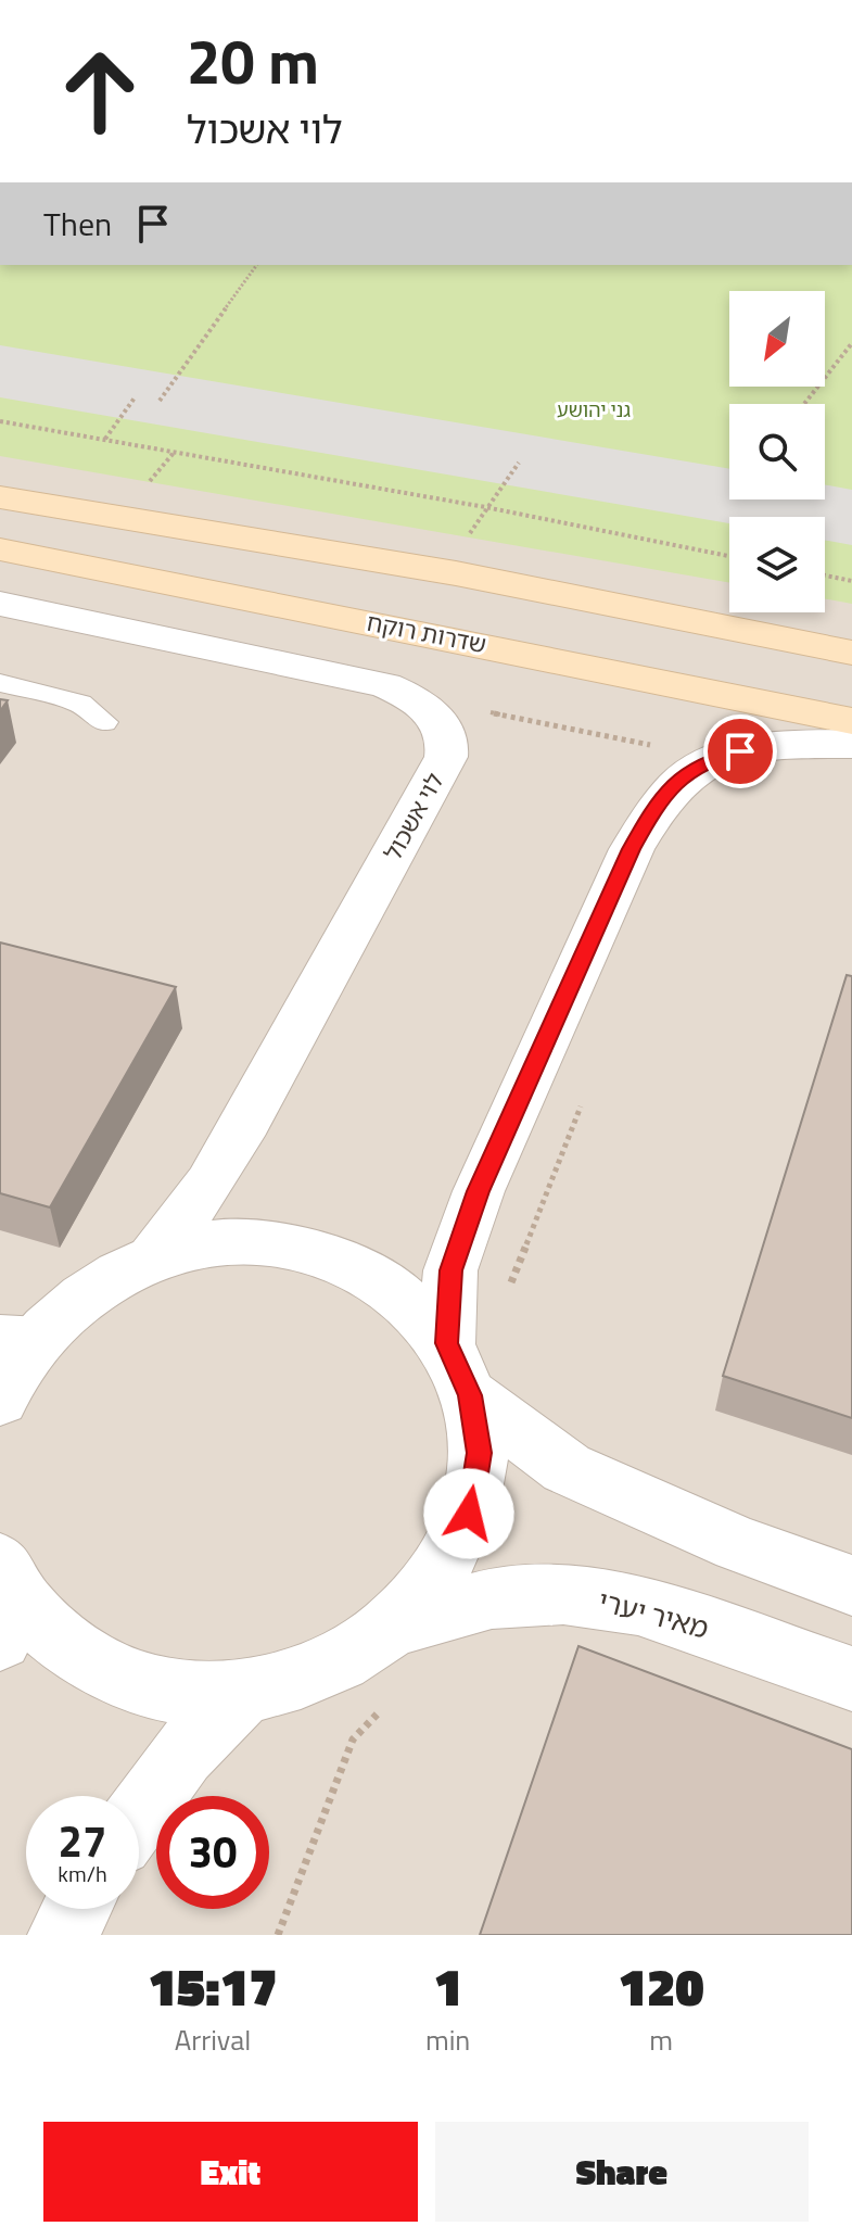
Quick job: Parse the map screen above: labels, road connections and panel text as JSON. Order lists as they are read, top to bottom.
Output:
{
  "streets": {
    "main road": ["שדרות רוקח"],
    "street": ["לוי אשכול", "מאיר יערי"]
  },
  "parks": ["גני יהושע"],
  "north": "bottom left",
  "page": {
    "turn": ["20 m", "לוי אשכול"],
    "then": "Then",
    "speed": "27 km/h",
    "limit": "30",
    "eta": [
      "15:17",
      "Arrival",
      "1",
      "min",
      "120",
      "m"
    ],
    "buttons": ["Exit", "Share"]
  }
}
